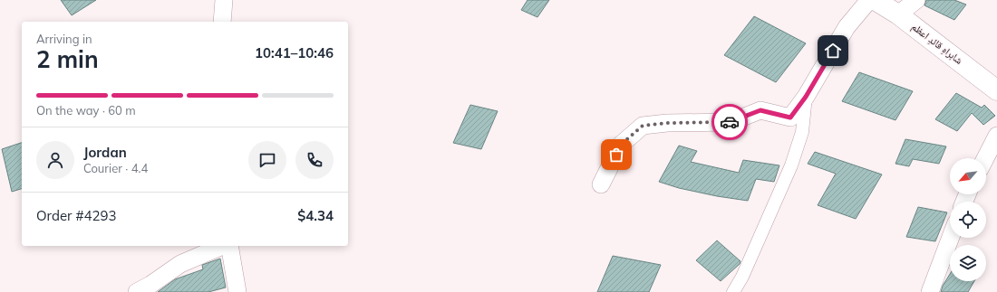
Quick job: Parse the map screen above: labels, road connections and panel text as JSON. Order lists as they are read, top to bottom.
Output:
{
  "streets": {
    "highway": ["شاہراہِ قائدِ اعظم"]
  },
  "north": "bottom left",
  "page": {
    "heading": ["2 min", "Arriving in", "10:41–10:46"],
    "panel": [
      "Jordan",
      "Courier · 4.4",
      "Order #4293",
      "$4.34"
    ],
    "bar": "On the way · 60 m"
  }
}
